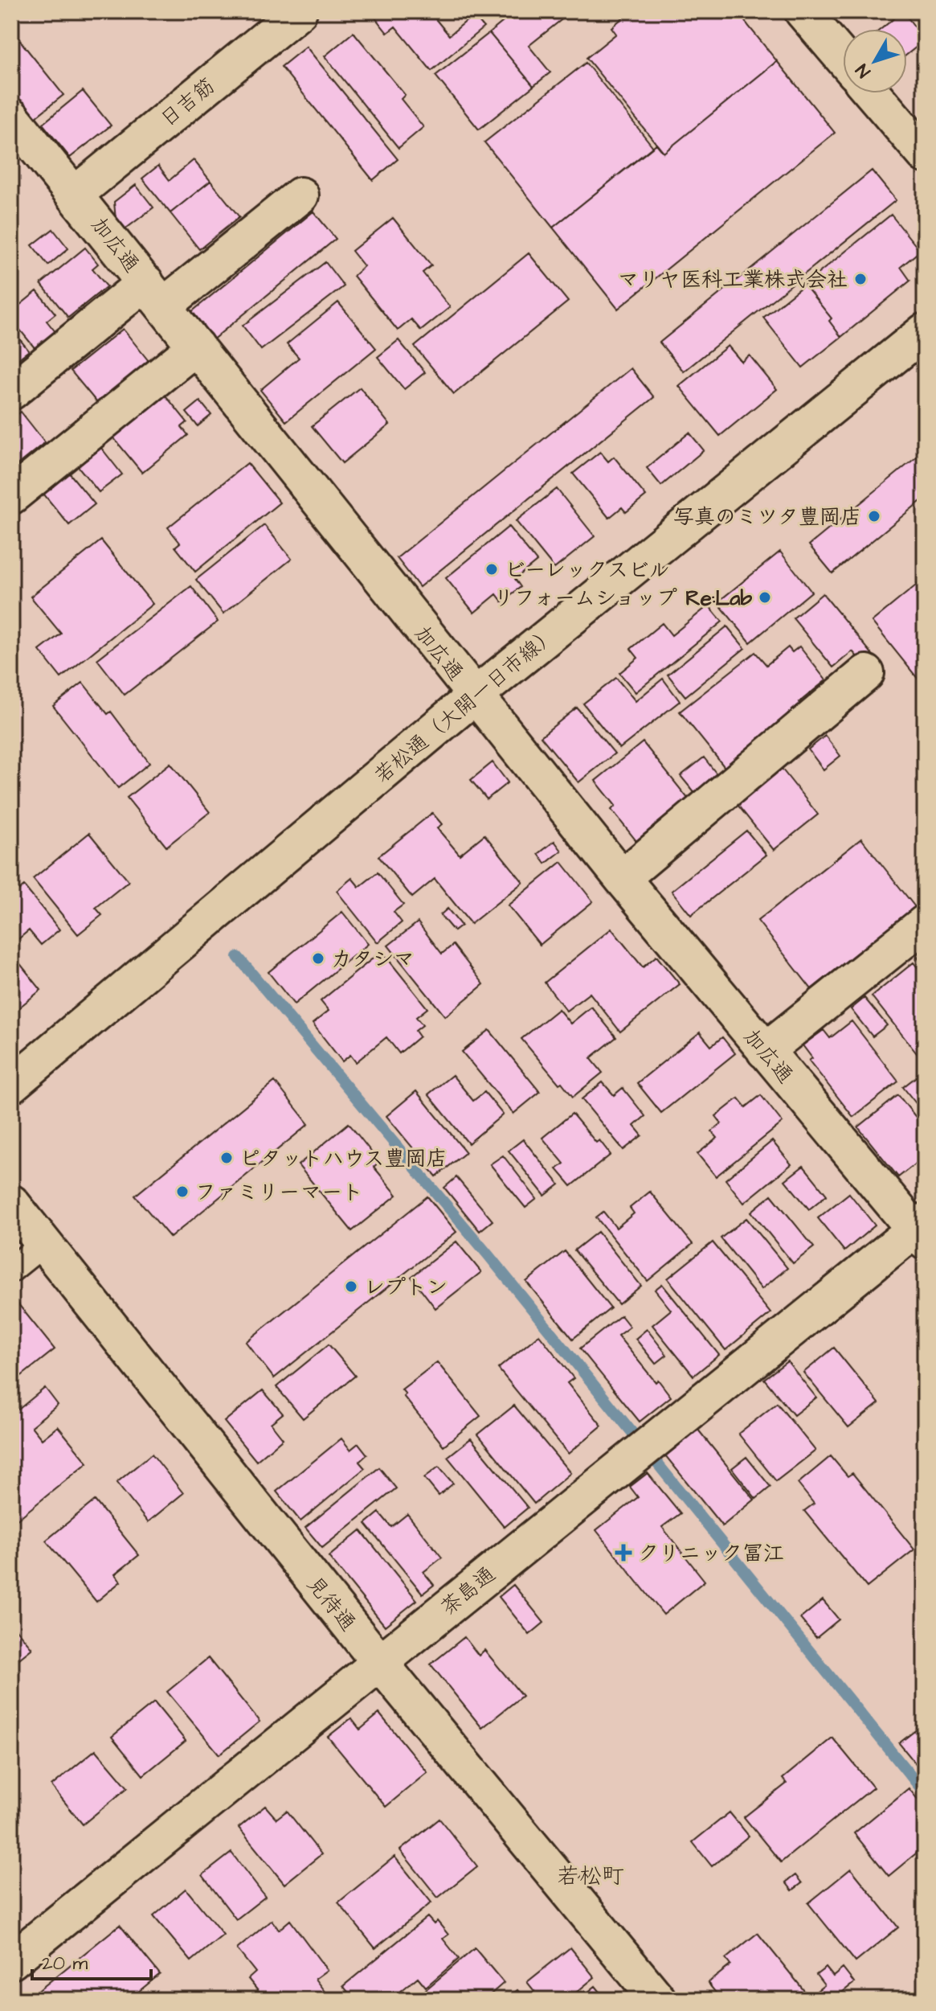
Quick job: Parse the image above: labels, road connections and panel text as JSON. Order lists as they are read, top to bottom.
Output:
{
  "streets": {
    "street": [
      "日吉筋",
      "加広通",
      "若松通（大開一日市線）",
      "茶島通",
      "見待通"
    ]
  },
  "crossings": [
    ["日吉筋", "加広通"],
    ["加広通", "若松通（大開一日市線）"],
    ["加広通", "茶島通"],
    ["茶島通", "見待通"]
  ],
  "districts": ["若松町"],
  "places": {
    "other": [
      "マリヤ医科工業株式会社",
      "写真のミツタ豊岡店",
      "ビーレックスビル",
      "リフォームショップ Re:Lab",
      "カタシマ",
      "ピタットハウス豊岡店",
      "ファミリーマート",
      "レプトン"
    ],
    "health": ["クリニック冨江"]
  },
  "scale_bar": "20 m",
  "north": "bottom left"
}
